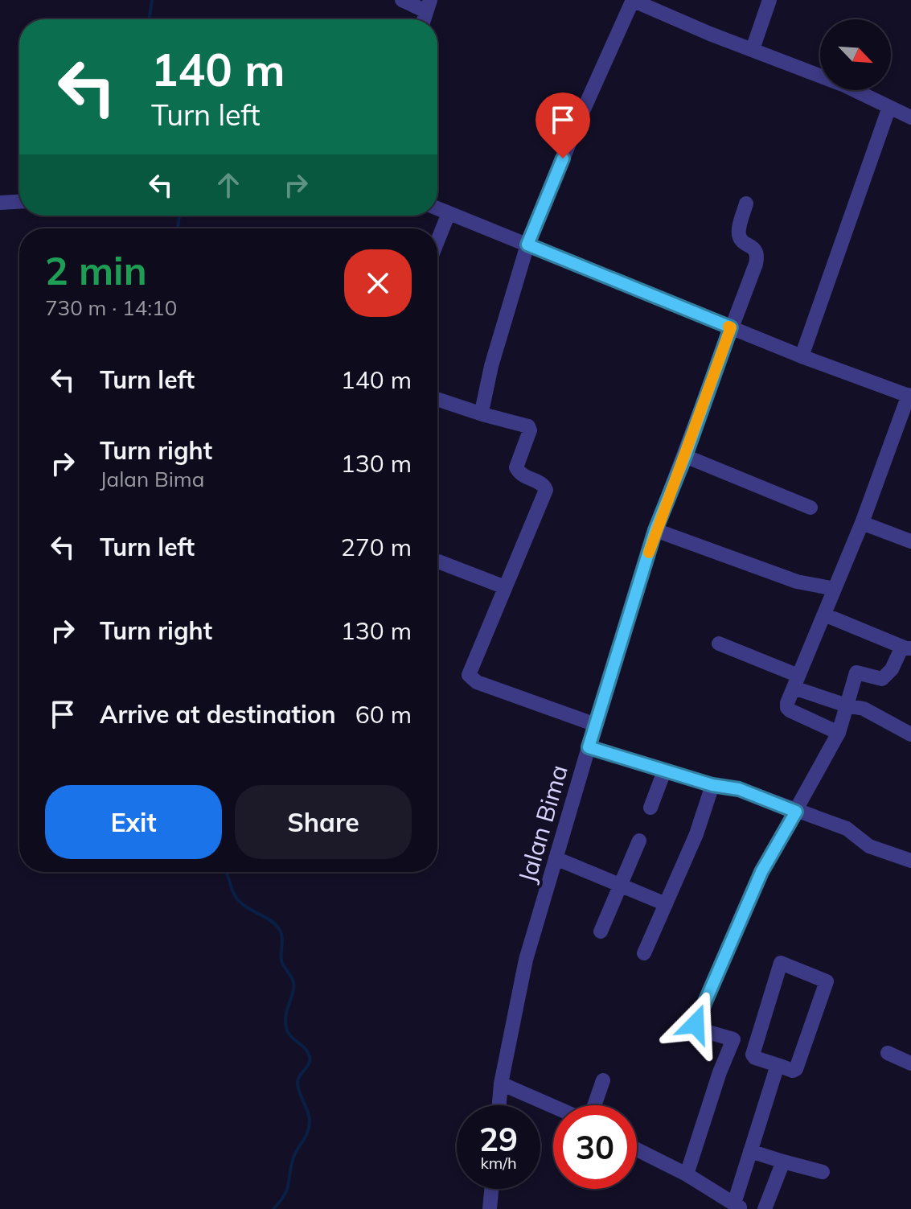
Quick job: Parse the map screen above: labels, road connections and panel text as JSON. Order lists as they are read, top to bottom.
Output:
{
  "streets": {
    "street": ["Jalan Bima"]
  },
  "north": "bottom right",
  "page": {
    "turn": ["140 m", "Turn left"],
    "heading": ["2 min", "730 m · 14:10"],
    "list": [
      {
        "name": "Turn left",
        "value": "140 m"
      },
      {
        "name": "Turn right",
        "note": "Jalan Bima",
        "value": "130 m"
      },
      {
        "name": "Turn left",
        "value": "270 m"
      },
      {
        "name": "Turn right",
        "value": "130 m"
      },
      {
        "name": "Arrive at destination",
        "value": "60 m"
      }
    ],
    "buttons": ["Exit", "Share"],
    "speed": "29 km/h",
    "limit": "30"
  }
}
